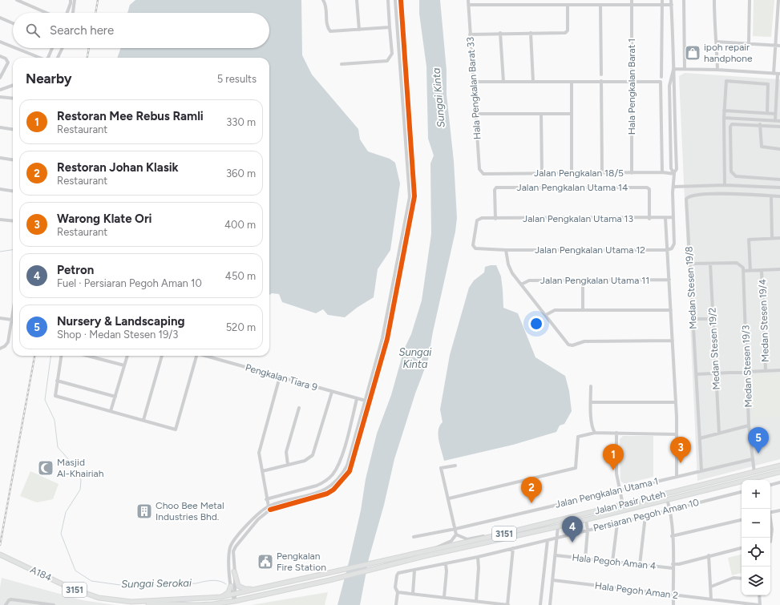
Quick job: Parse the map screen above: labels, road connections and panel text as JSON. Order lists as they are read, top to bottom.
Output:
{
  "streets": {
    "main road": ["Jalan Pasir Puteh", "3151", "A184"],
    "street": [
      "Hala Pengkalan Barat 1",
      "Hala Pengkalan Barat 33",
      "Jalan Pengkalan 18/5",
      "Jalan Pengkalan Utama 14",
      "Jalan Pengkalan Utama 13",
      "Jalan Pengkalan Utama 12",
      "Jalan Pengkalan Utama 11",
      "Medan Stesen 19/8",
      "Medan Stesen 19/4",
      "Medan Stesen 19/2",
      "Medan Stesen 19/3",
      "Pengkalan Tiara 9",
      "Jalan Pengkalan Utama 1",
      "Persiaran Pegoh Aman 10",
      "Hala Pegoh Aman 4",
      "Hala Pegoh Aman 2"
    ]
  },
  "crossings": [
    ["Hala Pengkalan Barat 1", "Jalan Pengkalan 18/5"],
    ["Hala Pengkalan Barat 33", "Jalan Pengkalan 18/5"],
    ["Jalan Pengkalan Utama 14", "Jalan Pengkalan Utama 13"],
    ["Jalan Pengkalan Utama 13", "Jalan Pengkalan Utama 12"],
    ["Medan Stesen 19/8", "Jalan Pengkalan Utama 1"],
    ["Medan Stesen 19/3", "Jalan Pengkalan Utama 1"],
    ["Medan Stesen 19/3", "Jalan Pasir Puteh"],
    ["Jalan Pasir Puteh", "3151"],
    ["3151", "A184"]
  ],
  "water": ["Sungai Kinta", "Sungai Serokai"],
  "places": {
    "shop": ["ipoh repair handphone"],
    "mosque": ["Masjid Al-Khairiah"],
    "building": ["Choo Bee Metal Industries Bhd."],
    "public building": ["Pengkalan Fire Station"]
  },
  "page": {
    "search": "Search here",
    "heading": ["Nearby", "5 results"],
    "list": [
      {
        "mark": "1",
        "name": "Restoran Mee Rebus Ramli",
        "note": "Restaurant",
        "value": "330 m"
      },
      {
        "mark": "2",
        "name": "Restoran Johan Klasik",
        "note": "Restaurant",
        "value": "360 m"
      },
      {
        "mark": "3",
        "name": "Warong Klate Ori",
        "note": "Restaurant",
        "value": "400 m"
      },
      {
        "mark": "4",
        "name": "Petron",
        "note": "Fuel · Persiaran Pegoh Aman 10",
        "value": "450 m"
      },
      {
        "mark": "5",
        "name": "Nursery & Landscaping",
        "note": "Shop · Medan Stesen 19/3",
        "value": "520 m"
      }
    ],
    "pins": [
      "5",
      "3",
      "1",
      "2",
      "4"
    ],
    "map_buttons": ["+", "−"]
  }
}
